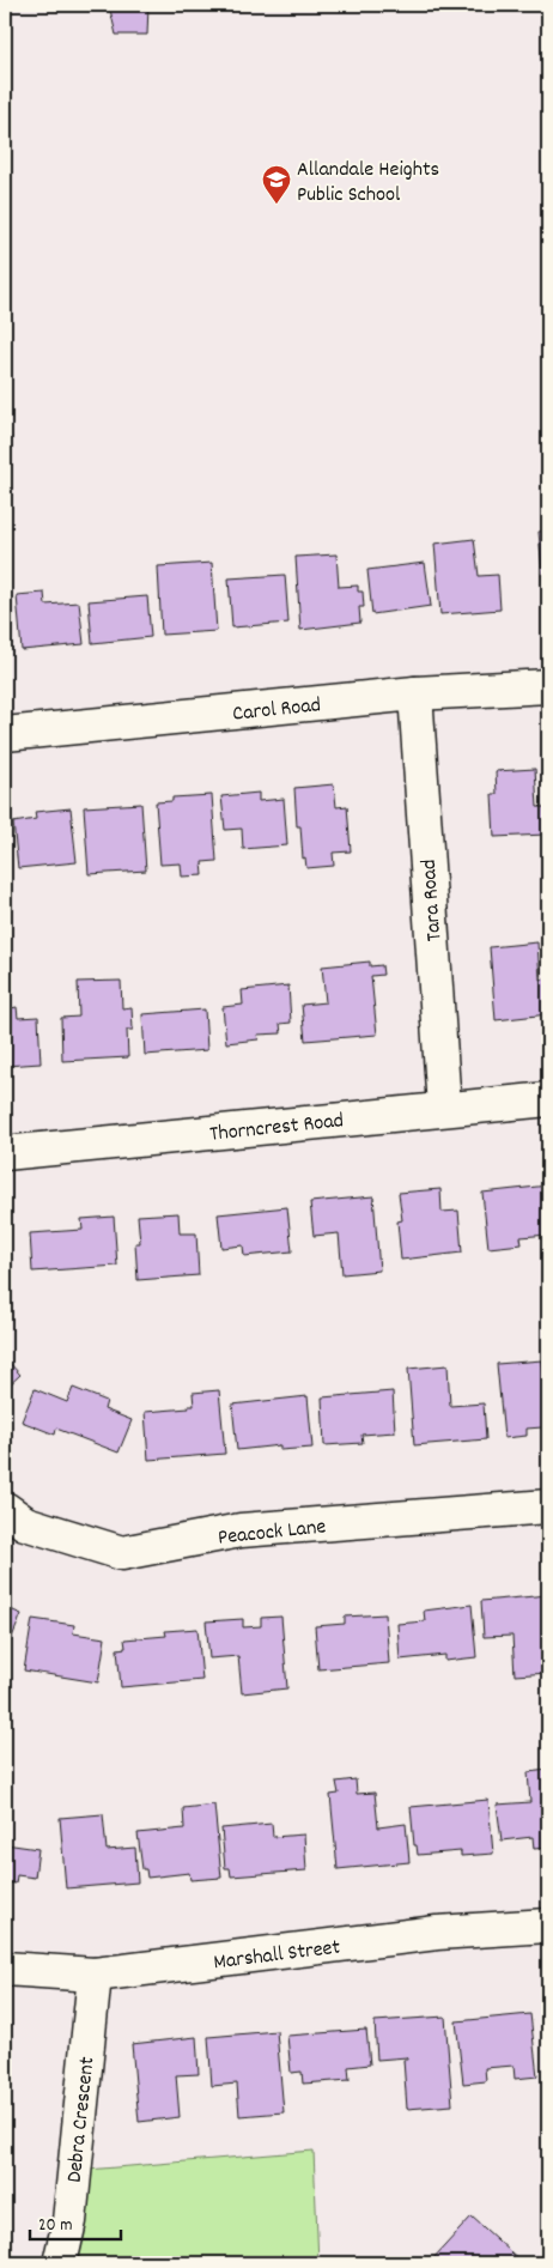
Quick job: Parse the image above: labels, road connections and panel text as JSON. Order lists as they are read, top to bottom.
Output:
{
  "streets": {
    "street": [
      "Carol Road",
      "Tara Road",
      "Thorncrest Road",
      "Peacock Lane",
      "Marshall Street",
      "Debra Crescent"
    ]
  },
  "crossings": [
    ["Carol Road", "Tara Road"],
    ["Tara Road", "Thorncrest Road"],
    ["Marshall Street", "Debra Crescent"]
  ],
  "places": {
    "school or university": ["Allandale Heights Public School"]
  },
  "scale_bar": "20 m"
}
